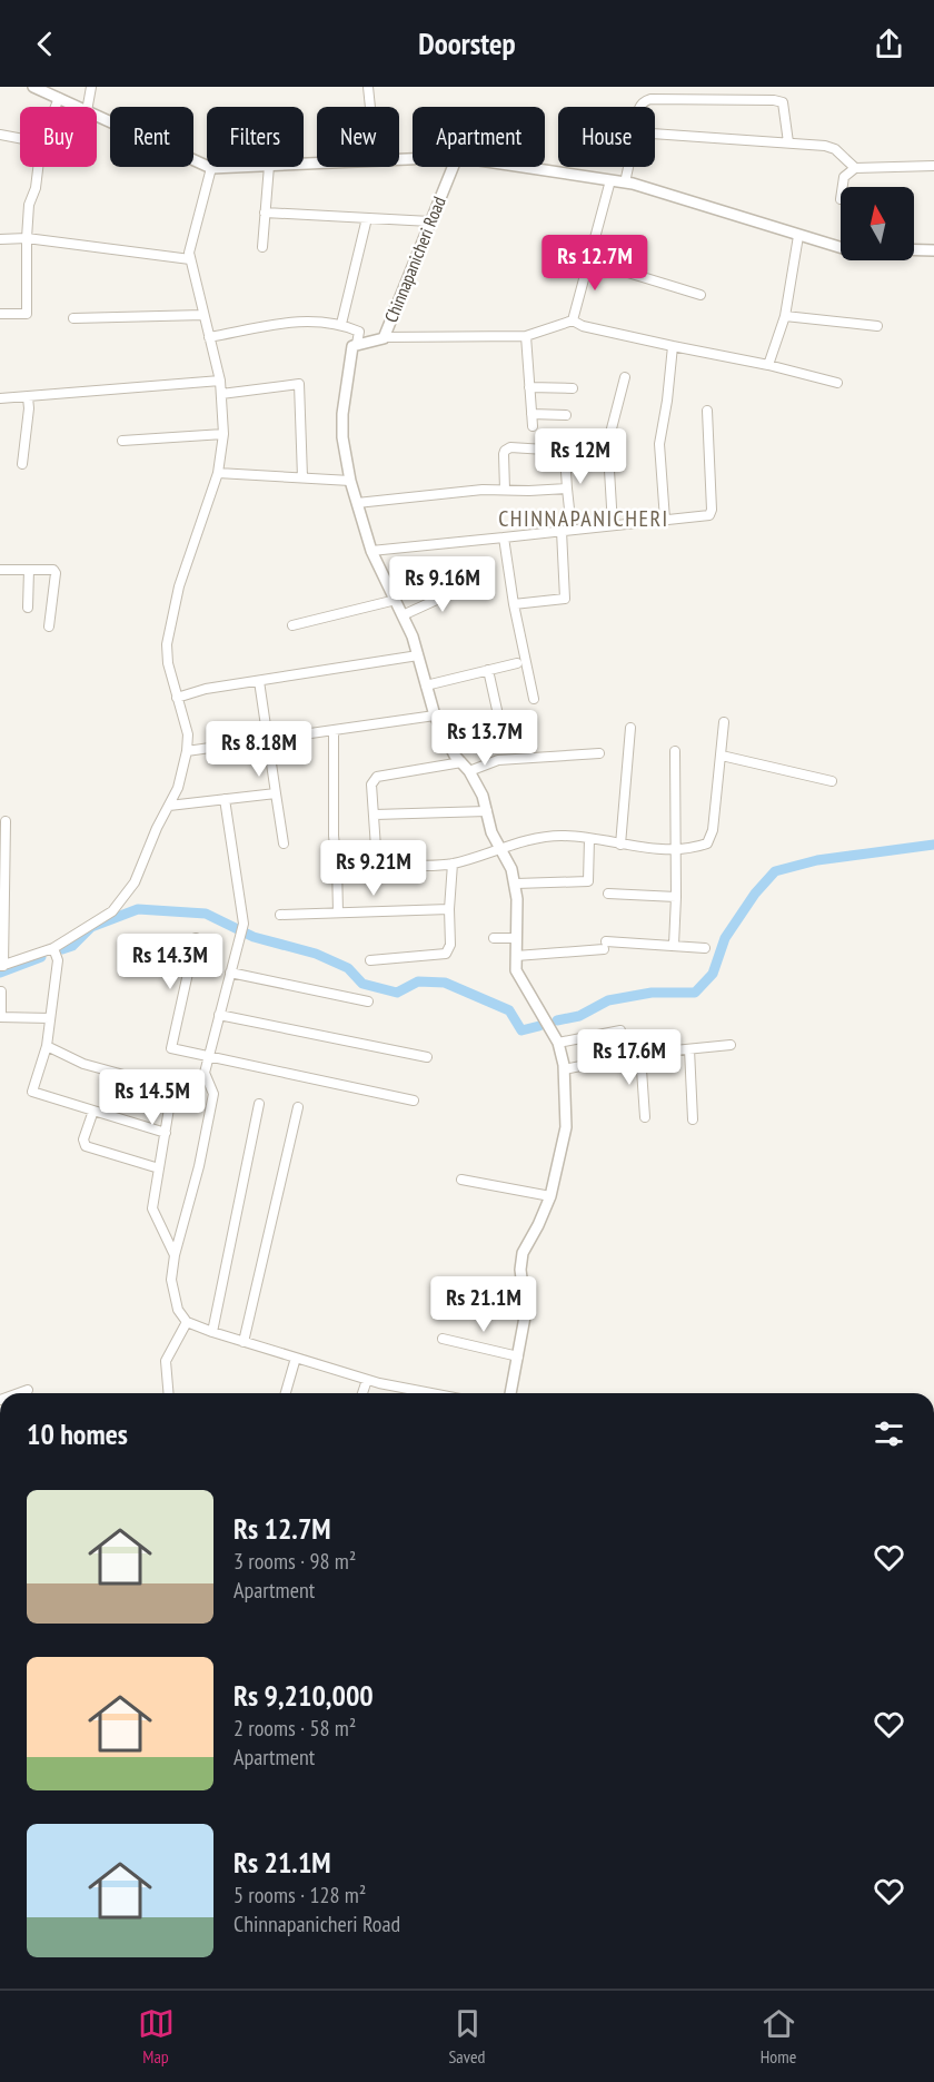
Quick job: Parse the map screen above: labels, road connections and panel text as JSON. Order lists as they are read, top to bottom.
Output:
{
  "streets": {
    "street": ["Chinnapanicheri Road"]
  },
  "districts": ["CHINNAPANICHERI"],
  "north": "top",
  "page": {
    "header": "Doorstep",
    "chip": [
      "Buy",
      "Rent",
      "Filters",
      "New",
      "Apartment",
      "House"
    ],
    "price": [
      "Rs 12.7M",
      "Rs 12M",
      "Rs 9.16M",
      "Rs 13.7M",
      "Rs 8.18M",
      "Rs 9.21M",
      "Rs 14.3M",
      "Rs 17.6M",
      "Rs 14.5M",
      "Rs 21.1M"
    ],
    "heading": "10 homes",
    "list": [
      {
        "name": "Rs 12.7M",
        "note": "3 rooms · 98 m² · Apartment"
      },
      {
        "name": "Rs 9,210,000",
        "note": "2 rooms · 58 m² · Apartment"
      },
      {
        "name": "Rs 21.1M",
        "note": "5 rooms · 128 m² · Chinnapanicheri Road"
      }
    ],
    "tabs": ["Map", "Saved", "Home"]
  }
}
